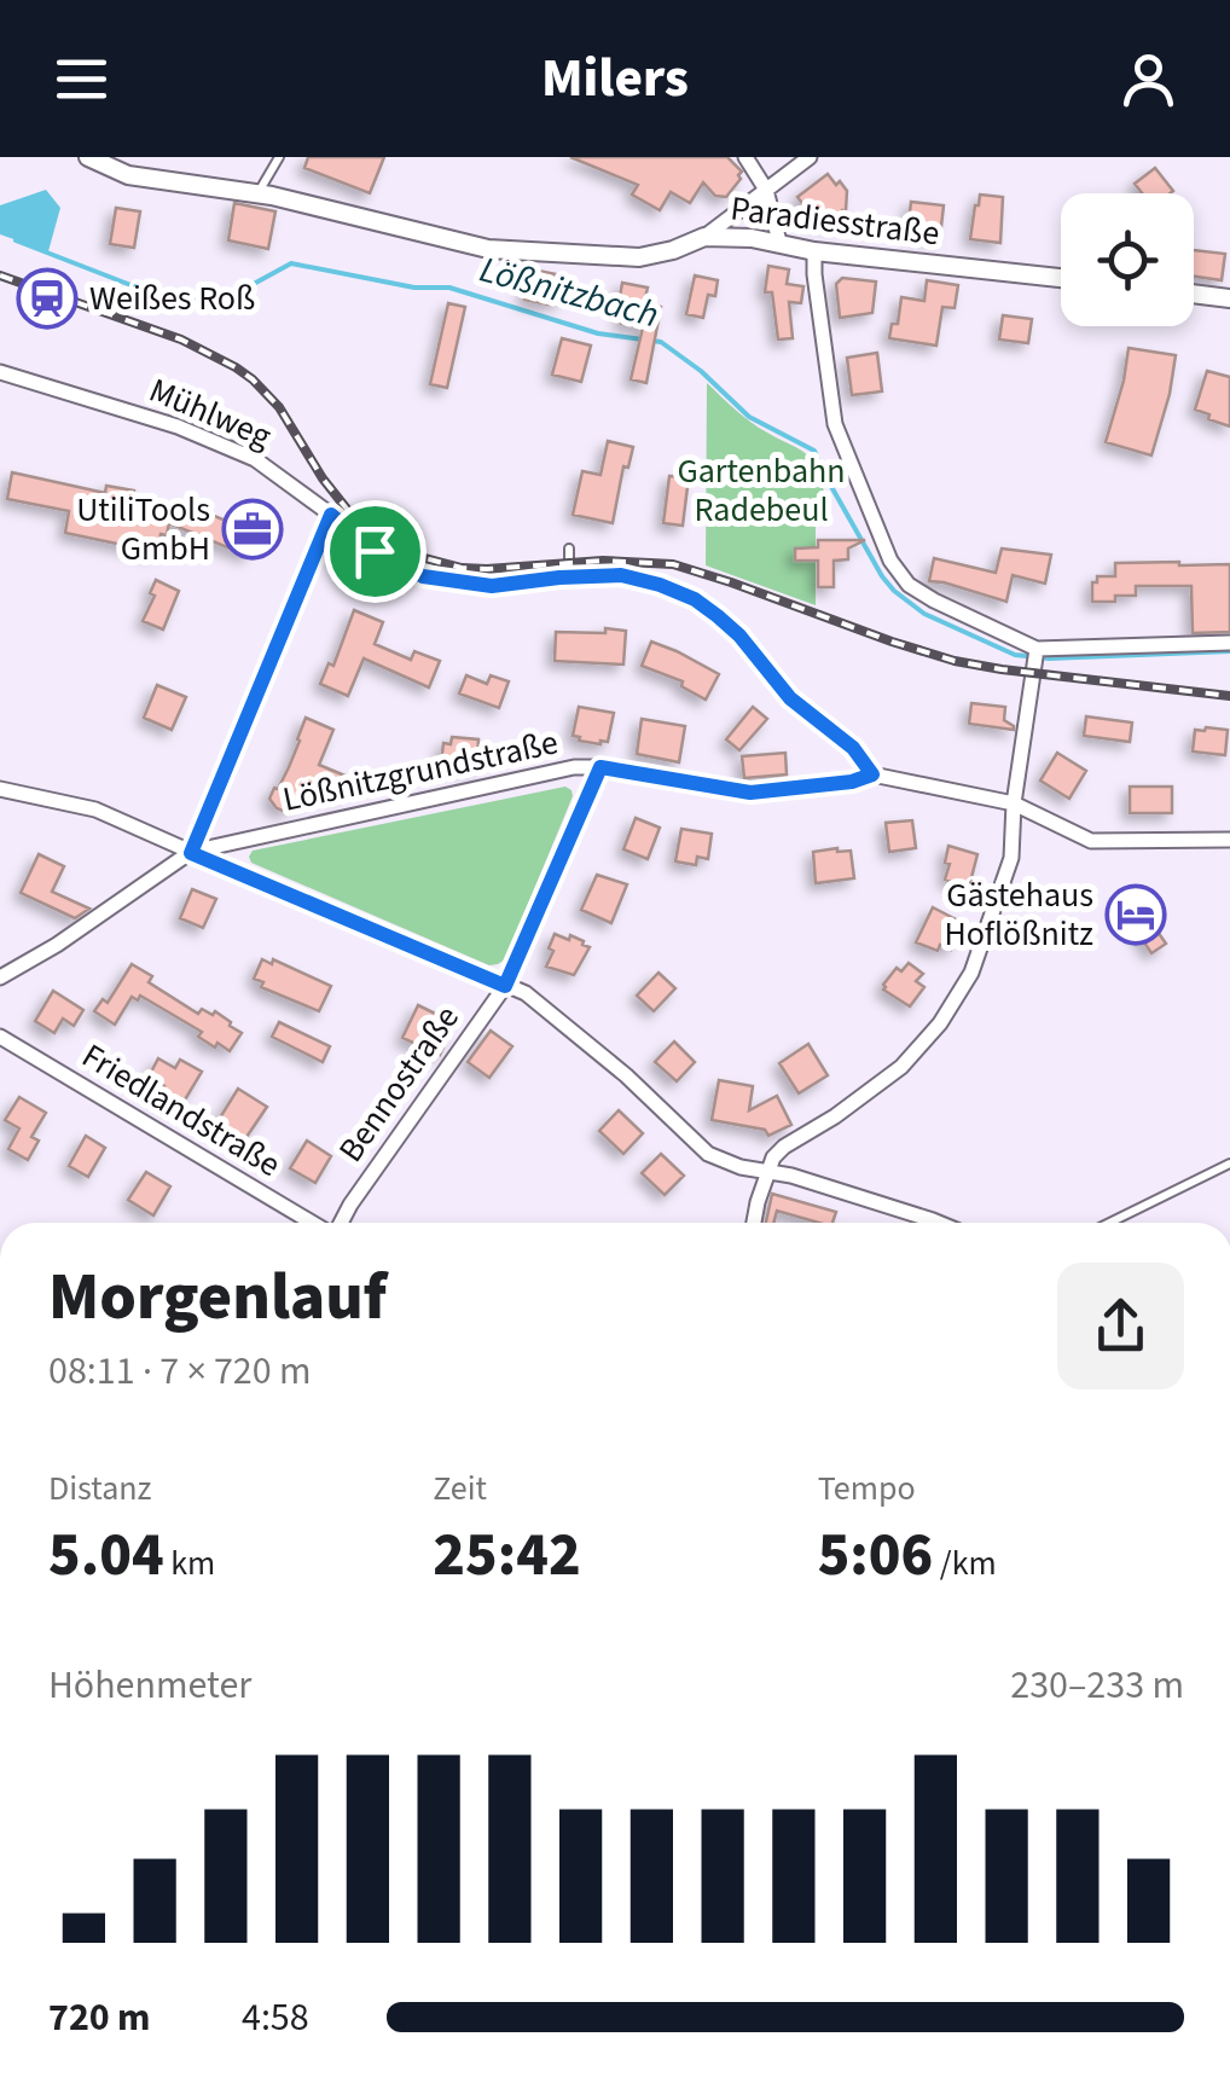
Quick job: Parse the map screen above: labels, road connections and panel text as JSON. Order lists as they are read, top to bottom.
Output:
{
  "streets": {
    "street": [
      "Paradiesstraße",
      "Mühlweg",
      "Lößnitzgrundstraße",
      "Bennostraße",
      "Friedlandstraße"
    ]
  },
  "crossings": [
    ["Mühlweg", "Lößnitzgrundstraße"],
    ["Lößnitzgrundstraße", "Bennostraße"]
  ],
  "water": ["Lößnitzbach"],
  "parks": ["Gartenbahn Radebeul"],
  "places": {
    "station": ["Weißes Roß"],
    "office": ["UtiliTools GmbH"],
    "hotel": ["Gästehaus Hoflößnitz"]
  },
  "page": {
    "header": "Milers",
    "heading": ["Morgenlauf", "08:11 · 7 × 720 m"],
    "stats": [
      ["Distanz", "5.04 km"],
      ["Zeit", "25:42"],
      ["Tempo", "5:06 /km"]
    ],
    "chart": ["Höhenmeter", "230–233 m"],
    "list": [
      {
        "name": "720 m",
        "note": "4:58"
      }
    ]
  }
}
